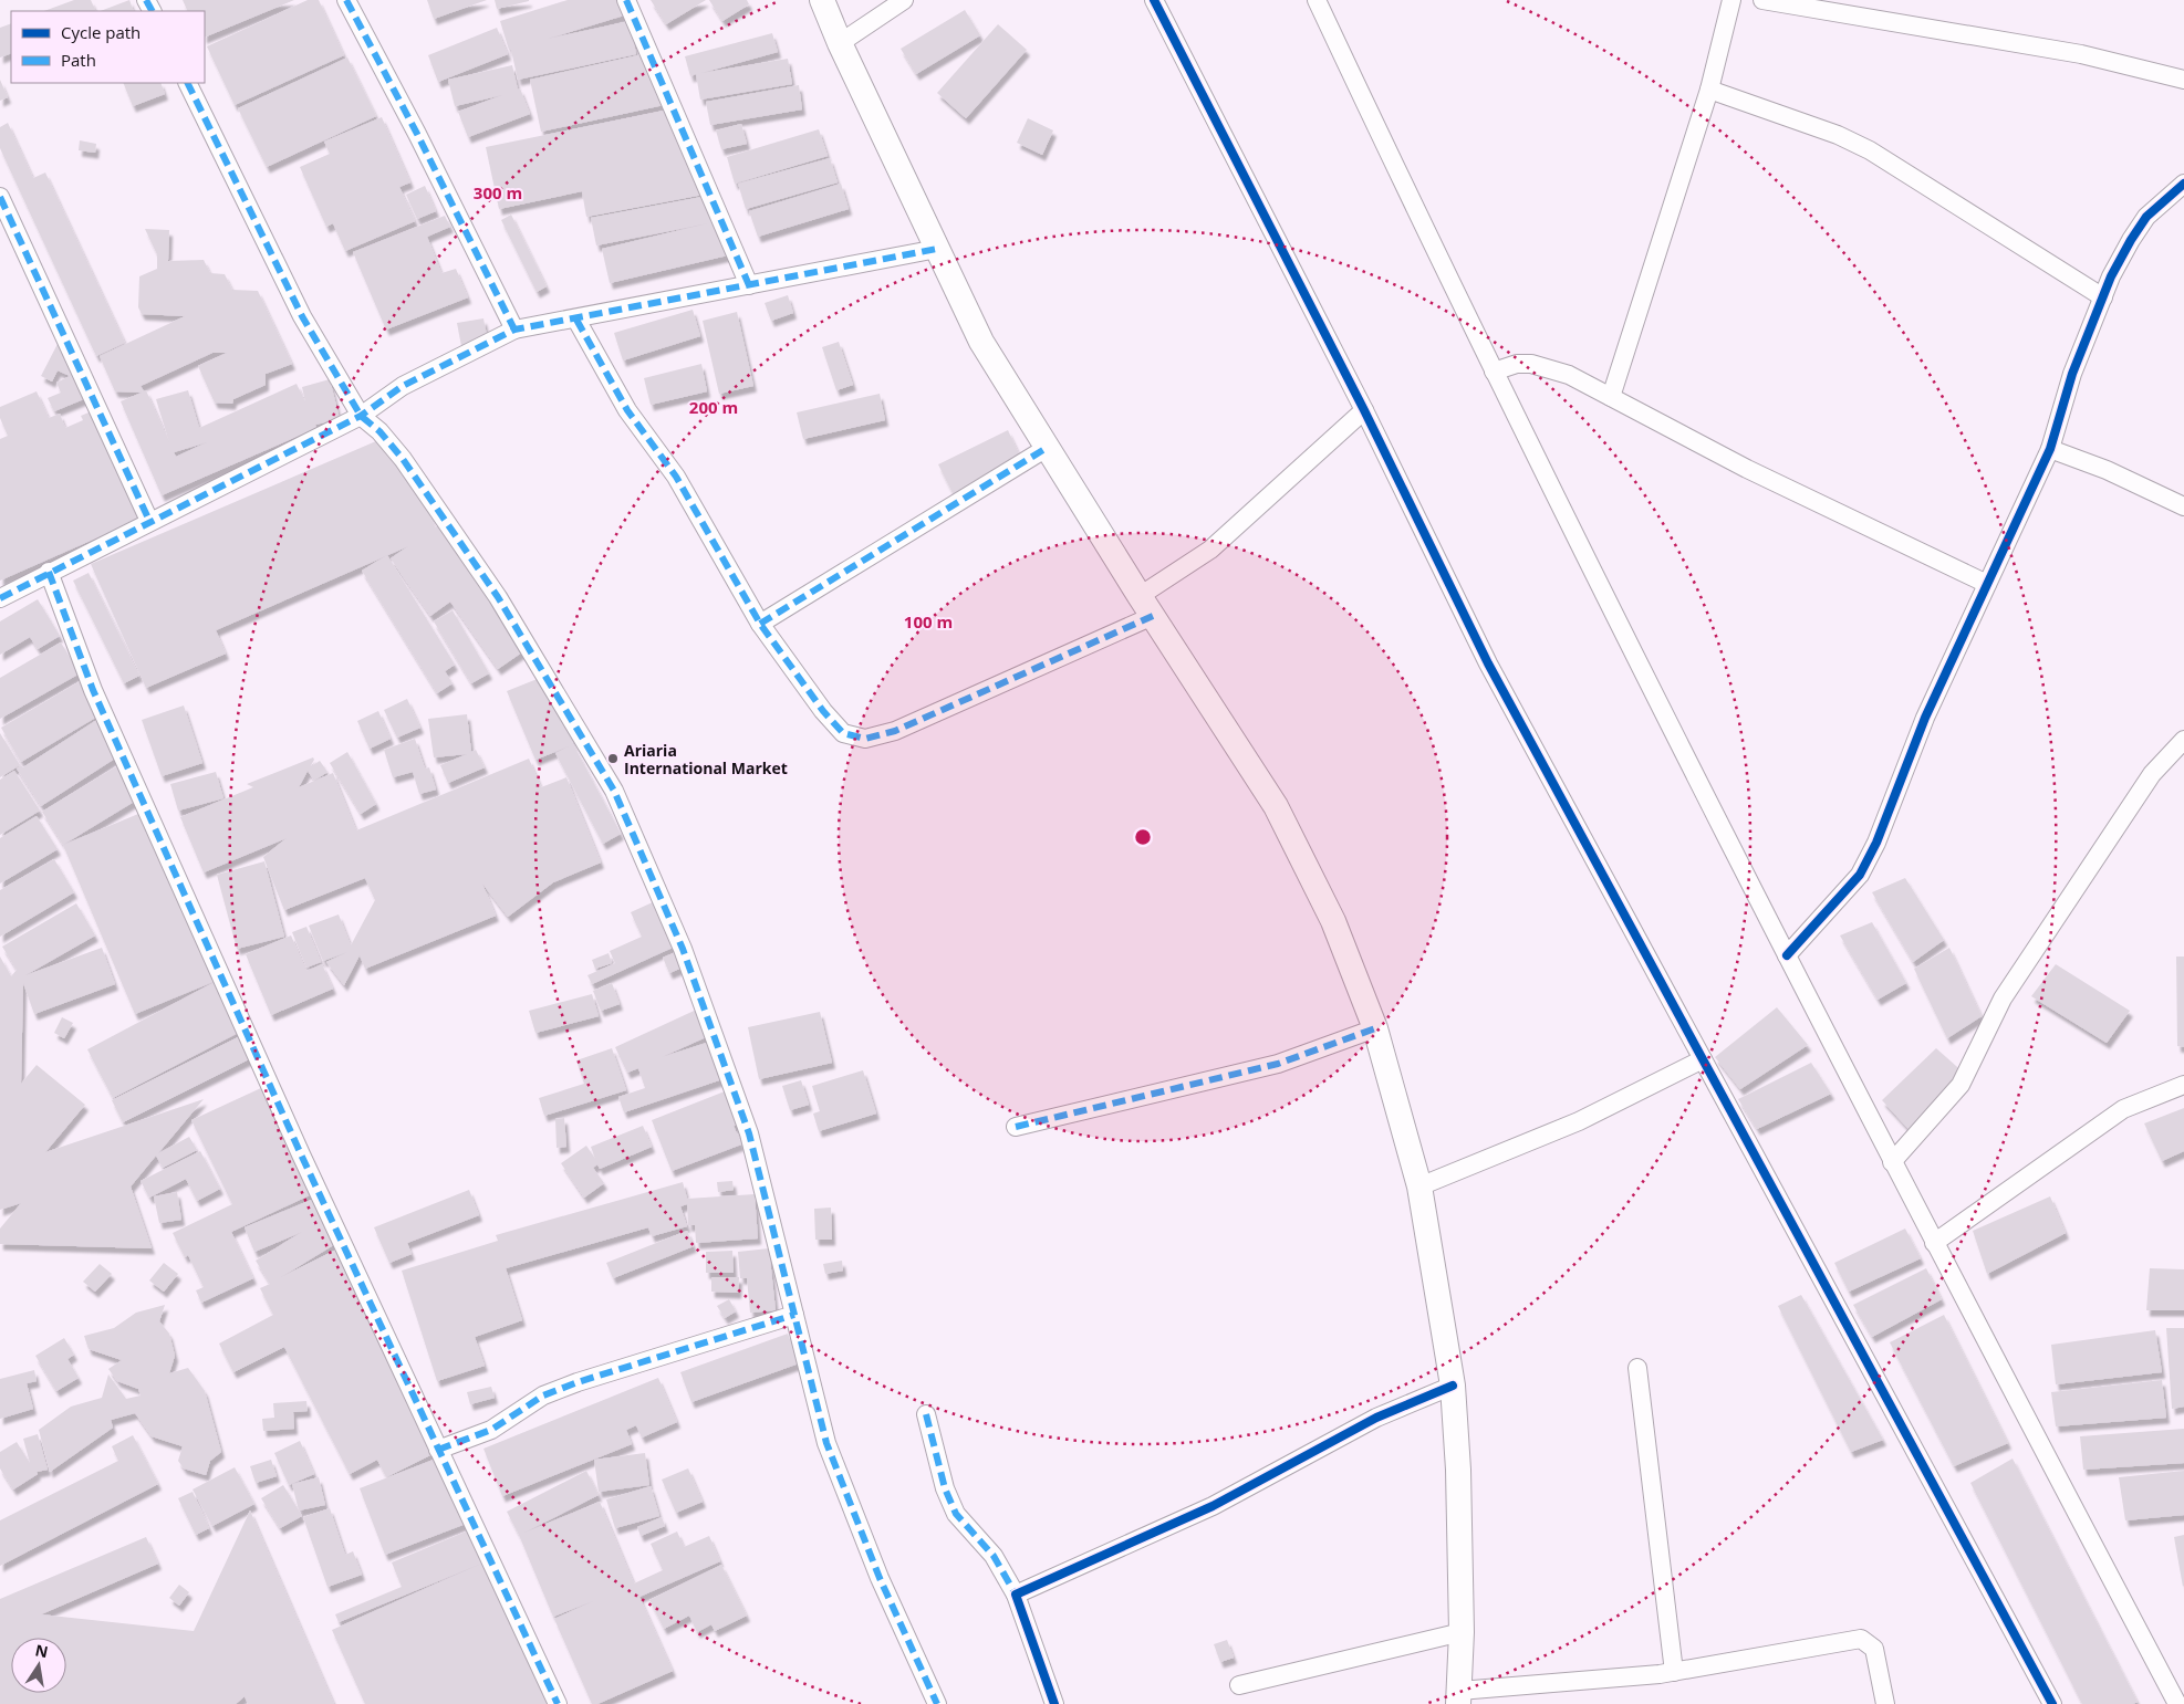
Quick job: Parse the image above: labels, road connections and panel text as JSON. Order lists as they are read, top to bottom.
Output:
{
  "places": ["Ariaria International Market"],
  "legend": ["Cycle path", "Path"],
  "north": "top",
  "rings": ["300 m", "200 m", "100 m"]
}
